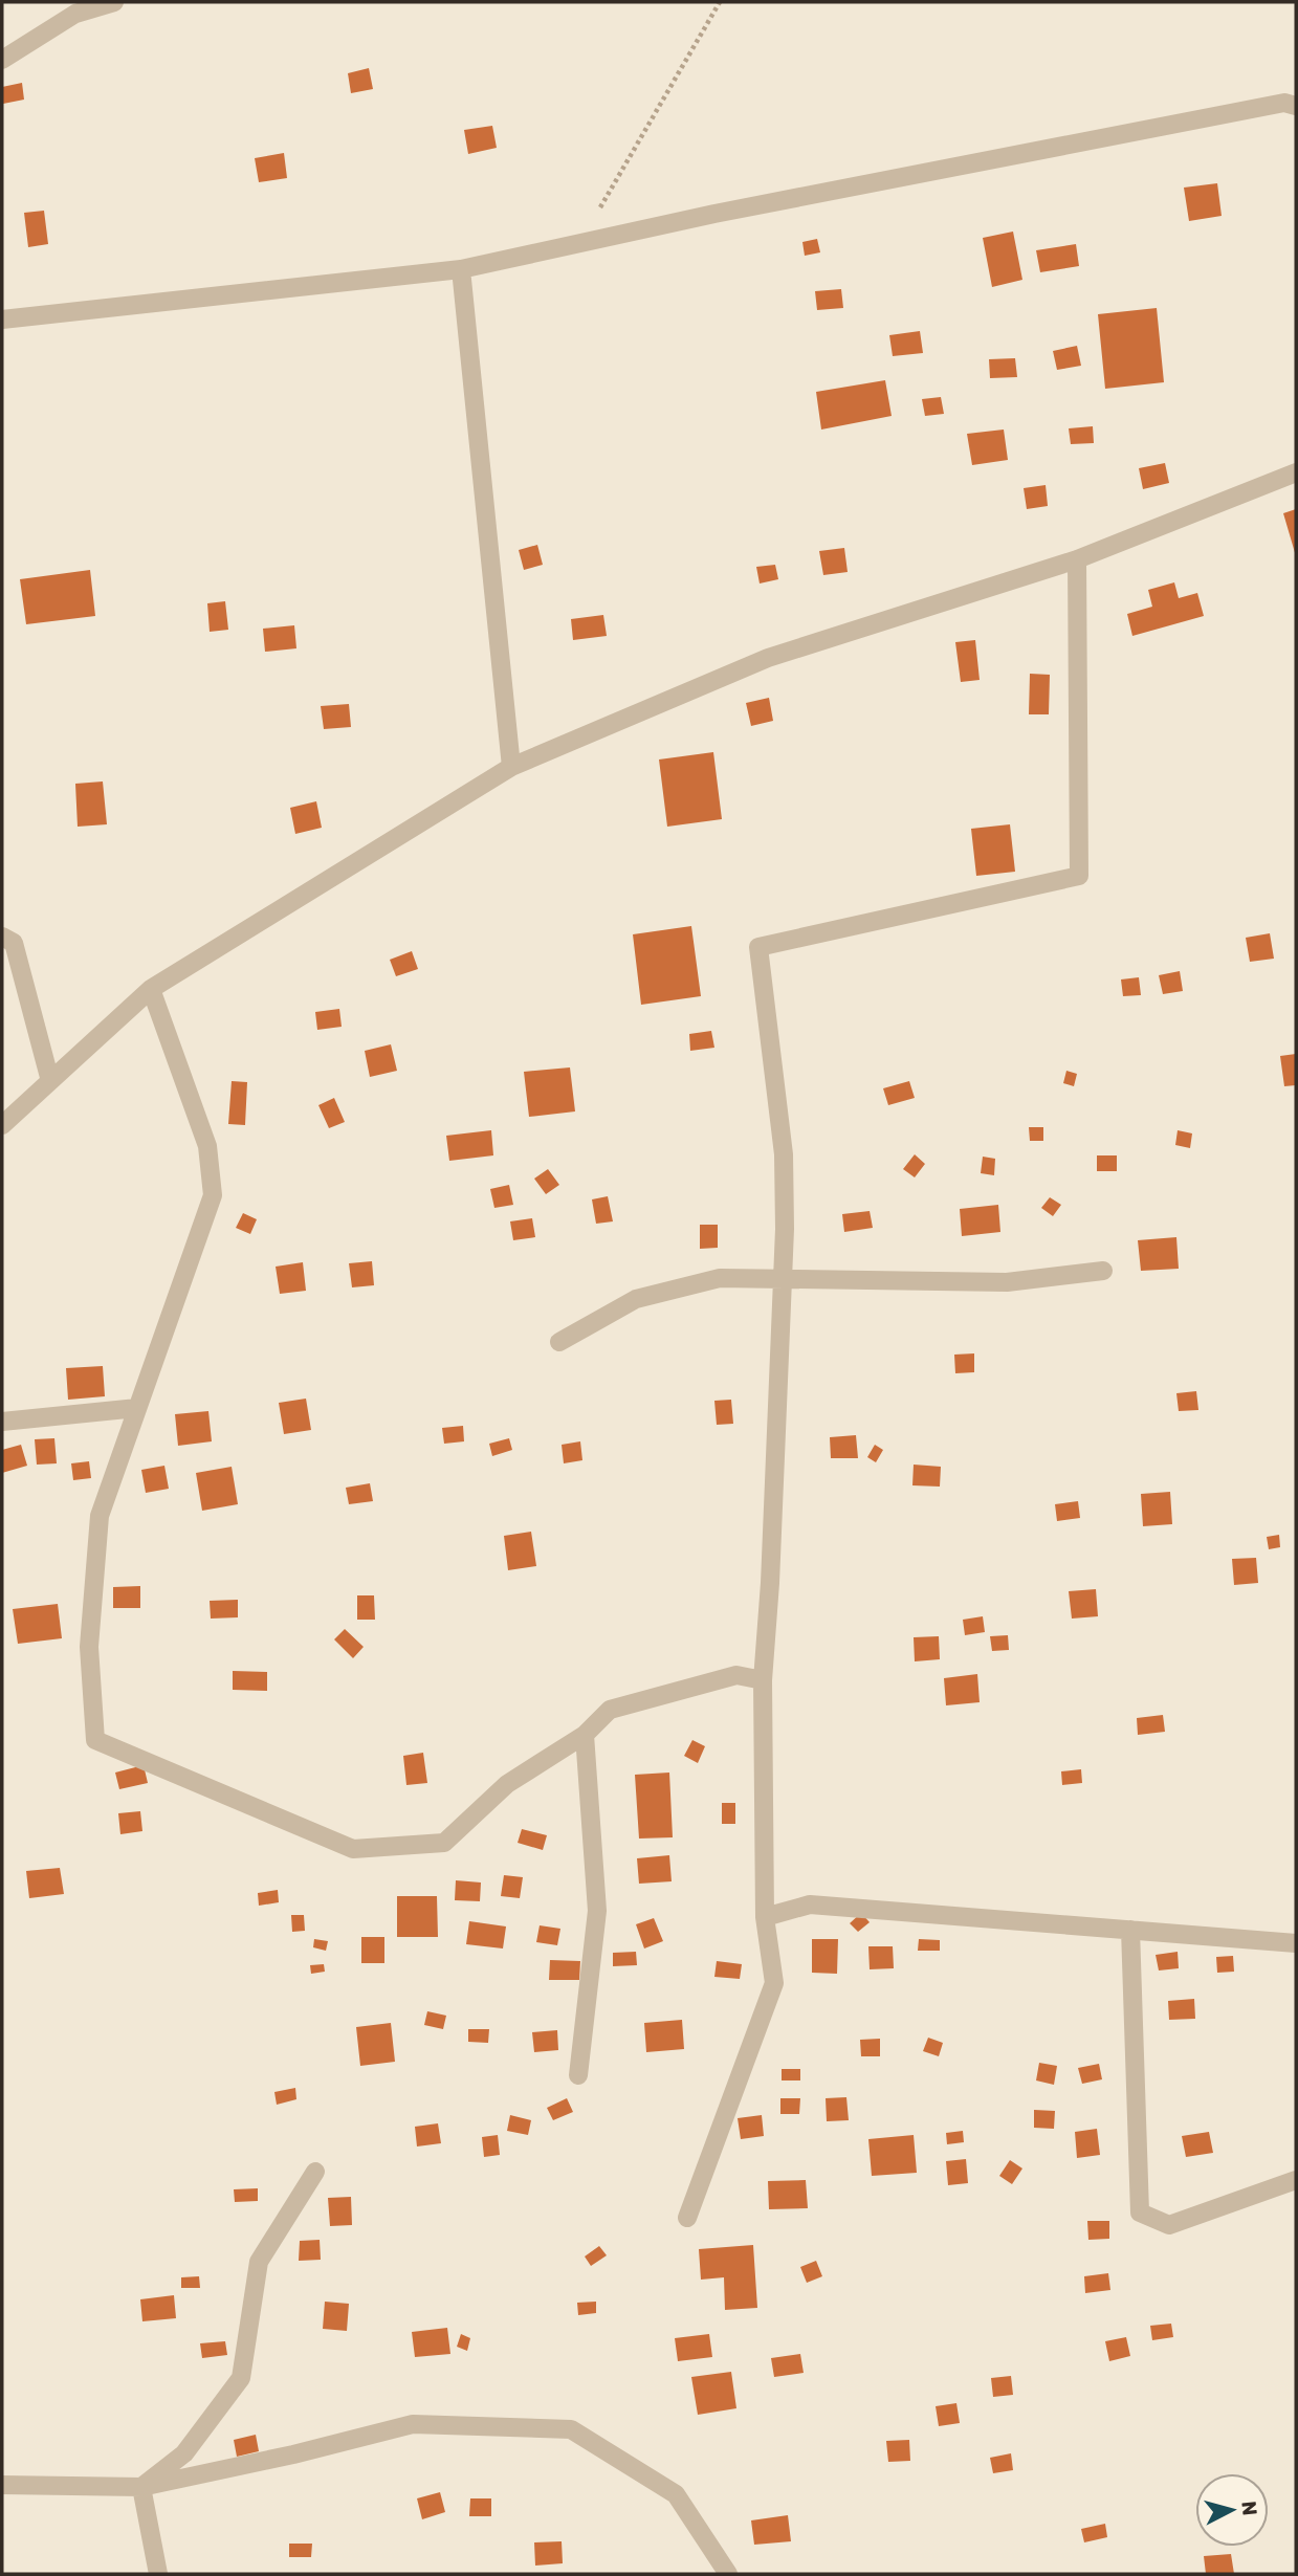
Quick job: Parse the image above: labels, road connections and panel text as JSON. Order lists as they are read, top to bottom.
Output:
{
  "north": "right"
}
